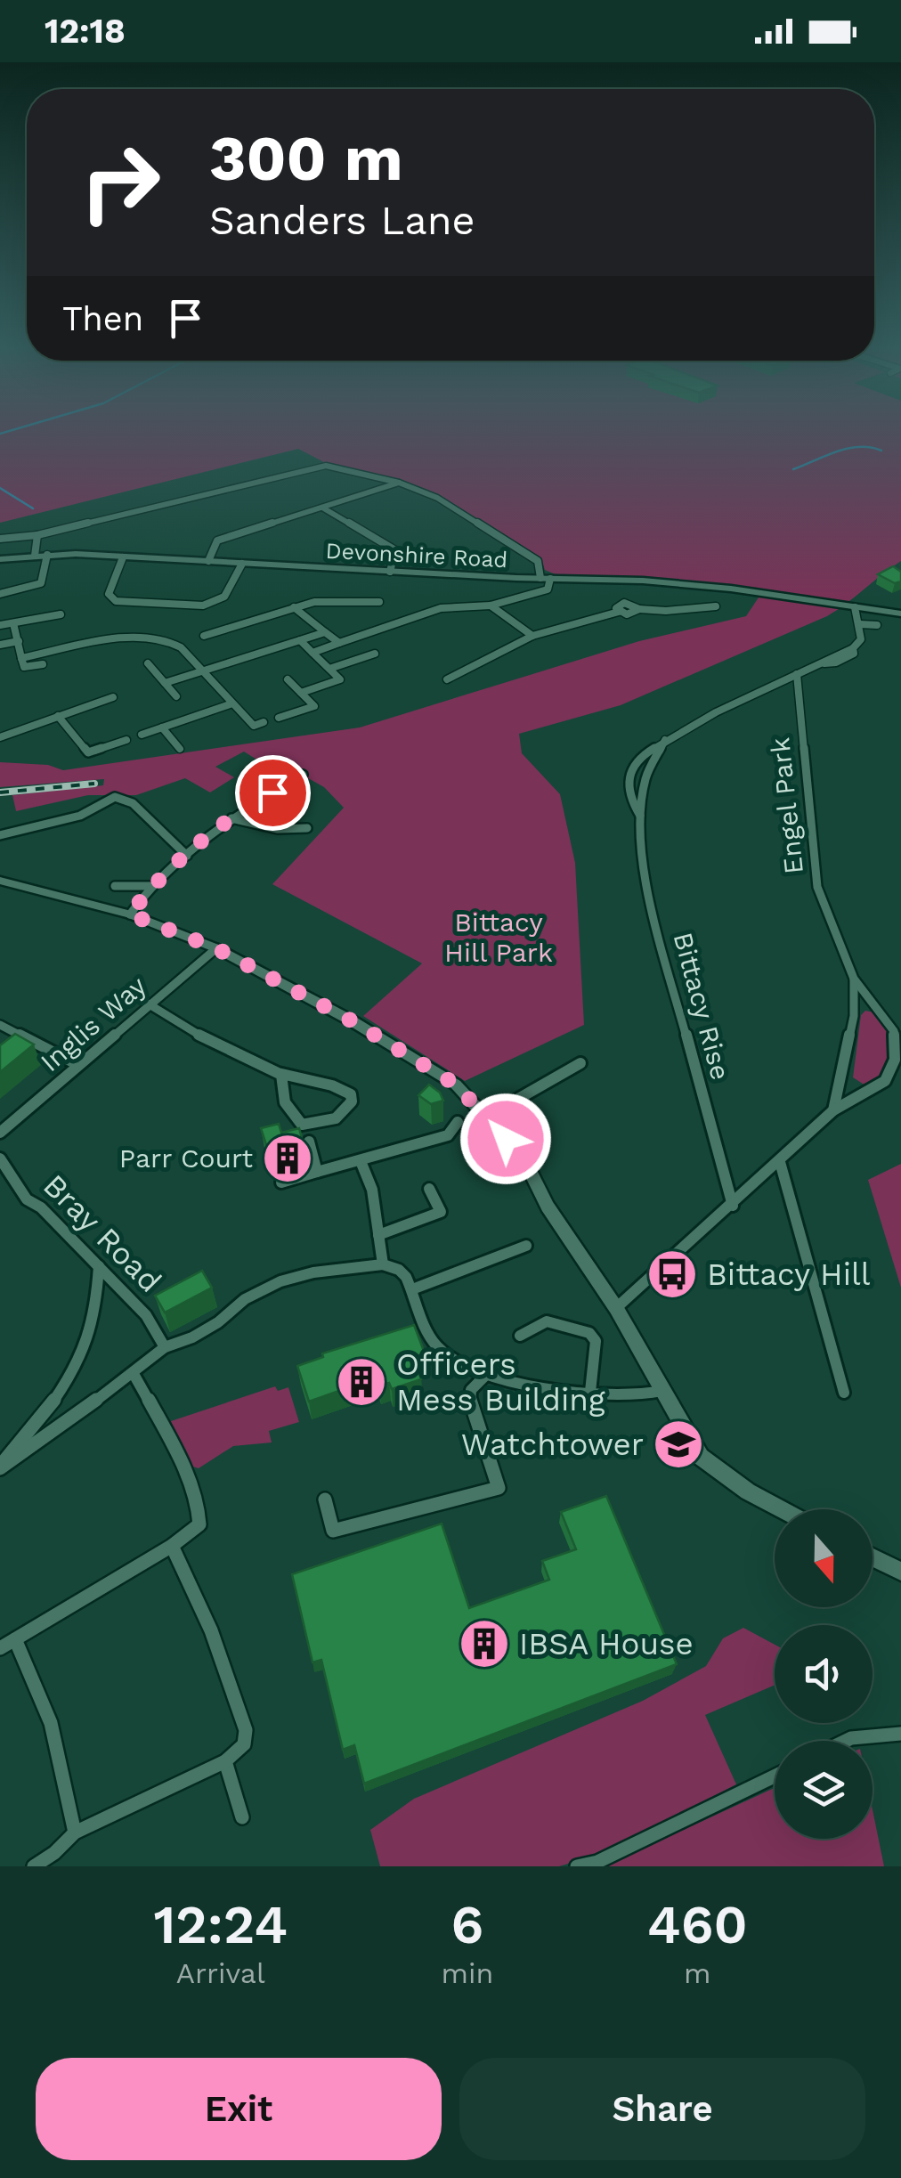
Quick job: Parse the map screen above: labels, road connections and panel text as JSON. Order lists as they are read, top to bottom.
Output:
{
  "streets": {
    "street": [
      "Devonshire Road",
      "Engel Park",
      "Bittacy Rise",
      "Inglis Way",
      "Bray Road"
    ]
  },
  "crossings": [
    ["Engel Park", "Bittacy Rise"]
  ],
  "parks": ["Bittacy Hill Park"],
  "places": {
    "building": ["Parr Court", "Officers Mess Building", "IBSA House"],
    "bus stop": ["Bittacy Hill"],
    "school or university": ["Watchtower"]
  },
  "north": "bottom",
  "page": {
    "status": "12:18",
    "turn": ["300 m", "Sanders Lane"],
    "then": "Then",
    "eta": [
      "12:24",
      "Arrival",
      "6",
      "min",
      "460",
      "m"
    ],
    "buttons": ["Exit", "Share"]
  }
}
